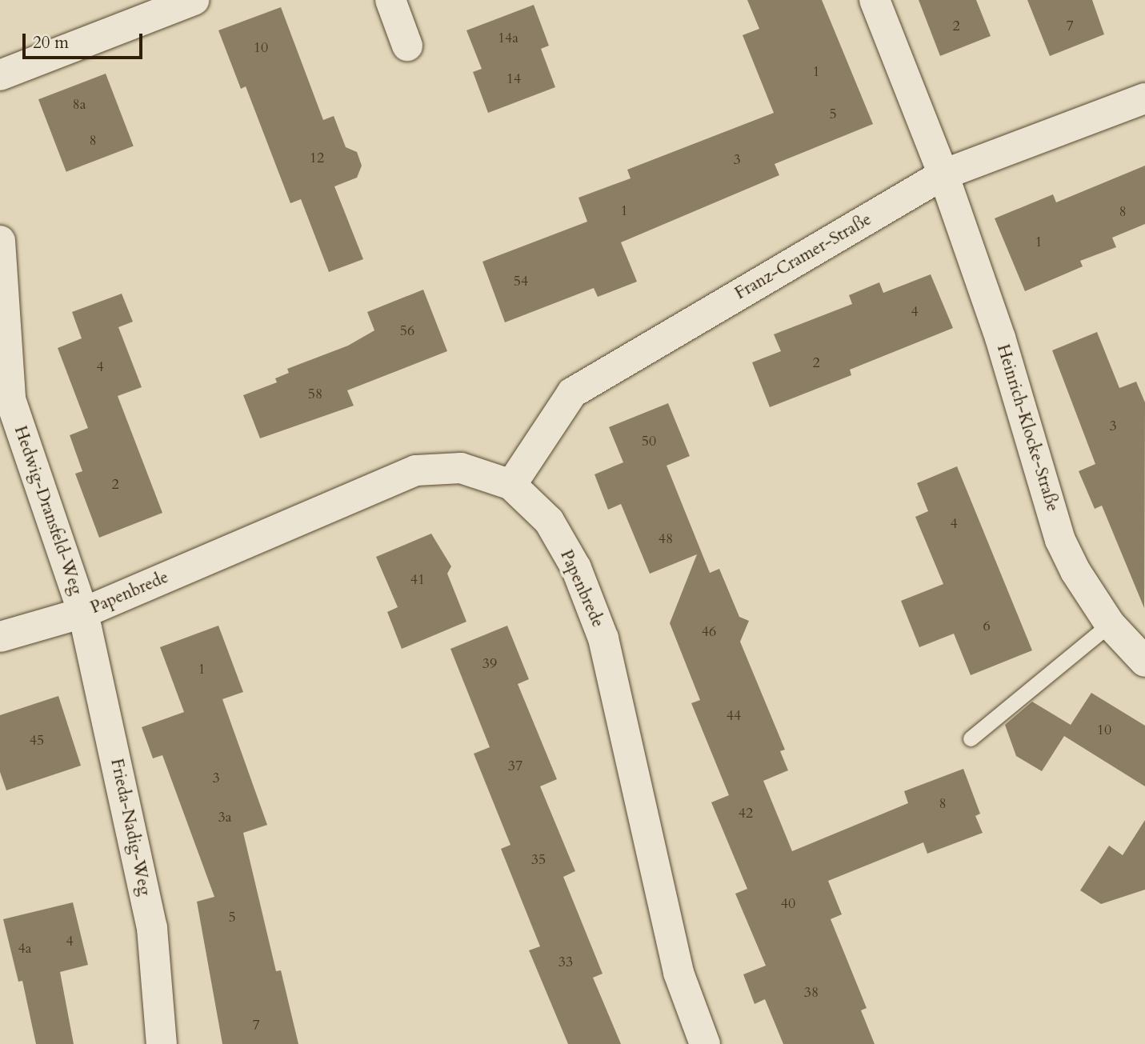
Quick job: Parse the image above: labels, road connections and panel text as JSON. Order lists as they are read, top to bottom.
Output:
{
  "streets": {
    "street": [
      "Franz-Cramer-Straße",
      "Heinrich-Klocke-Straße",
      "Hedwig-Dransfeld-Weg",
      "Papenbrede",
      "Frieda-Nadig-Weg"
    ]
  },
  "crossings": [
    ["Franz-Cramer-Straße", "Heinrich-Klocke-Straße"],
    ["Franz-Cramer-Straße", "Papenbrede"],
    ["Hedwig-Dransfeld-Weg", "Papenbrede"],
    ["Hedwig-Dransfeld-Weg", "Frieda-Nadig-Weg"],
    ["Papenbrede", "Frieda-Nadig-Weg"]
  ],
  "house_numbers": [
    "2",
    "7",
    "14a",
    "10",
    "1",
    "14",
    "8a",
    "5",
    "8",
    "12",
    "3",
    "1",
    "8",
    "1",
    "54",
    "4",
    "56",
    "2",
    "4",
    "58",
    "3",
    "50",
    "2",
    "4",
    "48",
    "41",
    "6",
    "46",
    "39",
    "1",
    "44",
    "10",
    "45",
    "37",
    "3",
    "8",
    "42",
    "3a",
    "35",
    "40",
    "5",
    "4",
    "4a",
    "33",
    "38",
    "7"
  ],
  "scale_bar": "20 m"
}
